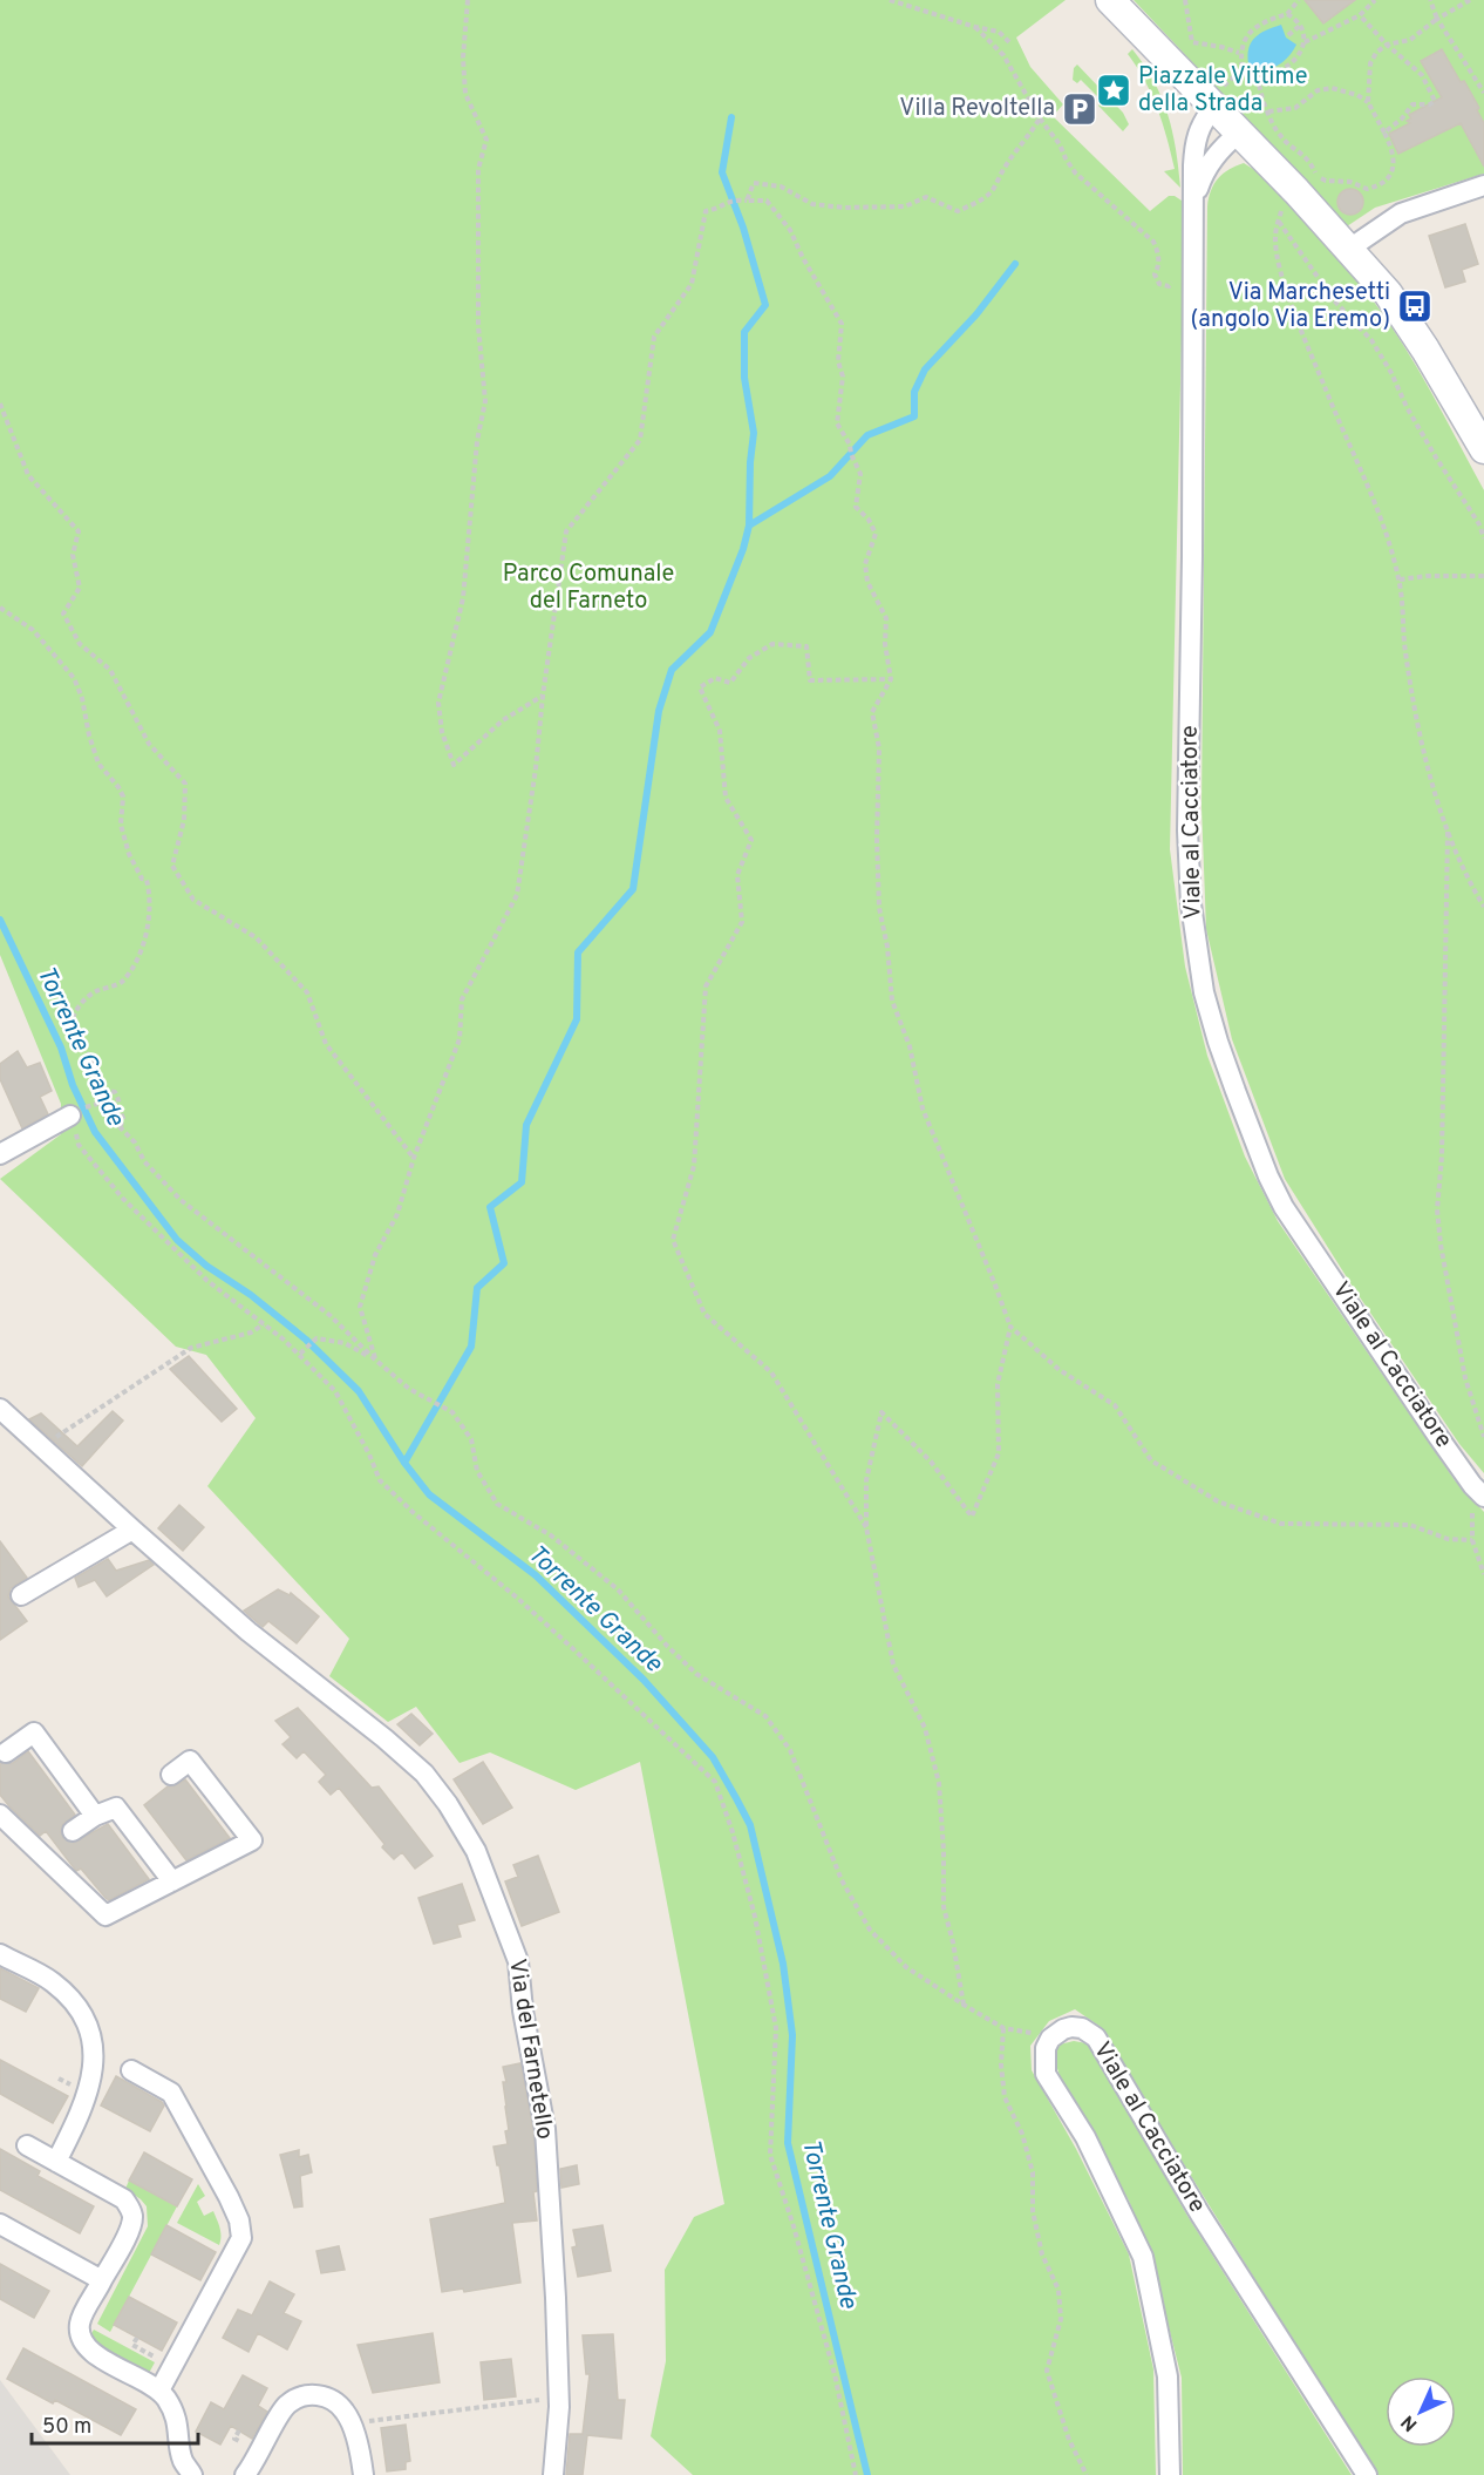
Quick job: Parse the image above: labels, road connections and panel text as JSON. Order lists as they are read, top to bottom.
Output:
{
  "streets": {
    "street": ["Viale al Cacciatore", "Via del Farnetello"]
  },
  "water": ["Torrente Grande"],
  "parks": ["Parco Comunale del Farneto"],
  "places": {
    "place": ["Piazzale Vittime della Strada"],
    "parking": ["Villa Revoltella"],
    "bus stop": ["Via Marchesetti (angolo Via Eremo)"]
  },
  "scale_bar": "50 m",
  "north": "bottom left"
}
